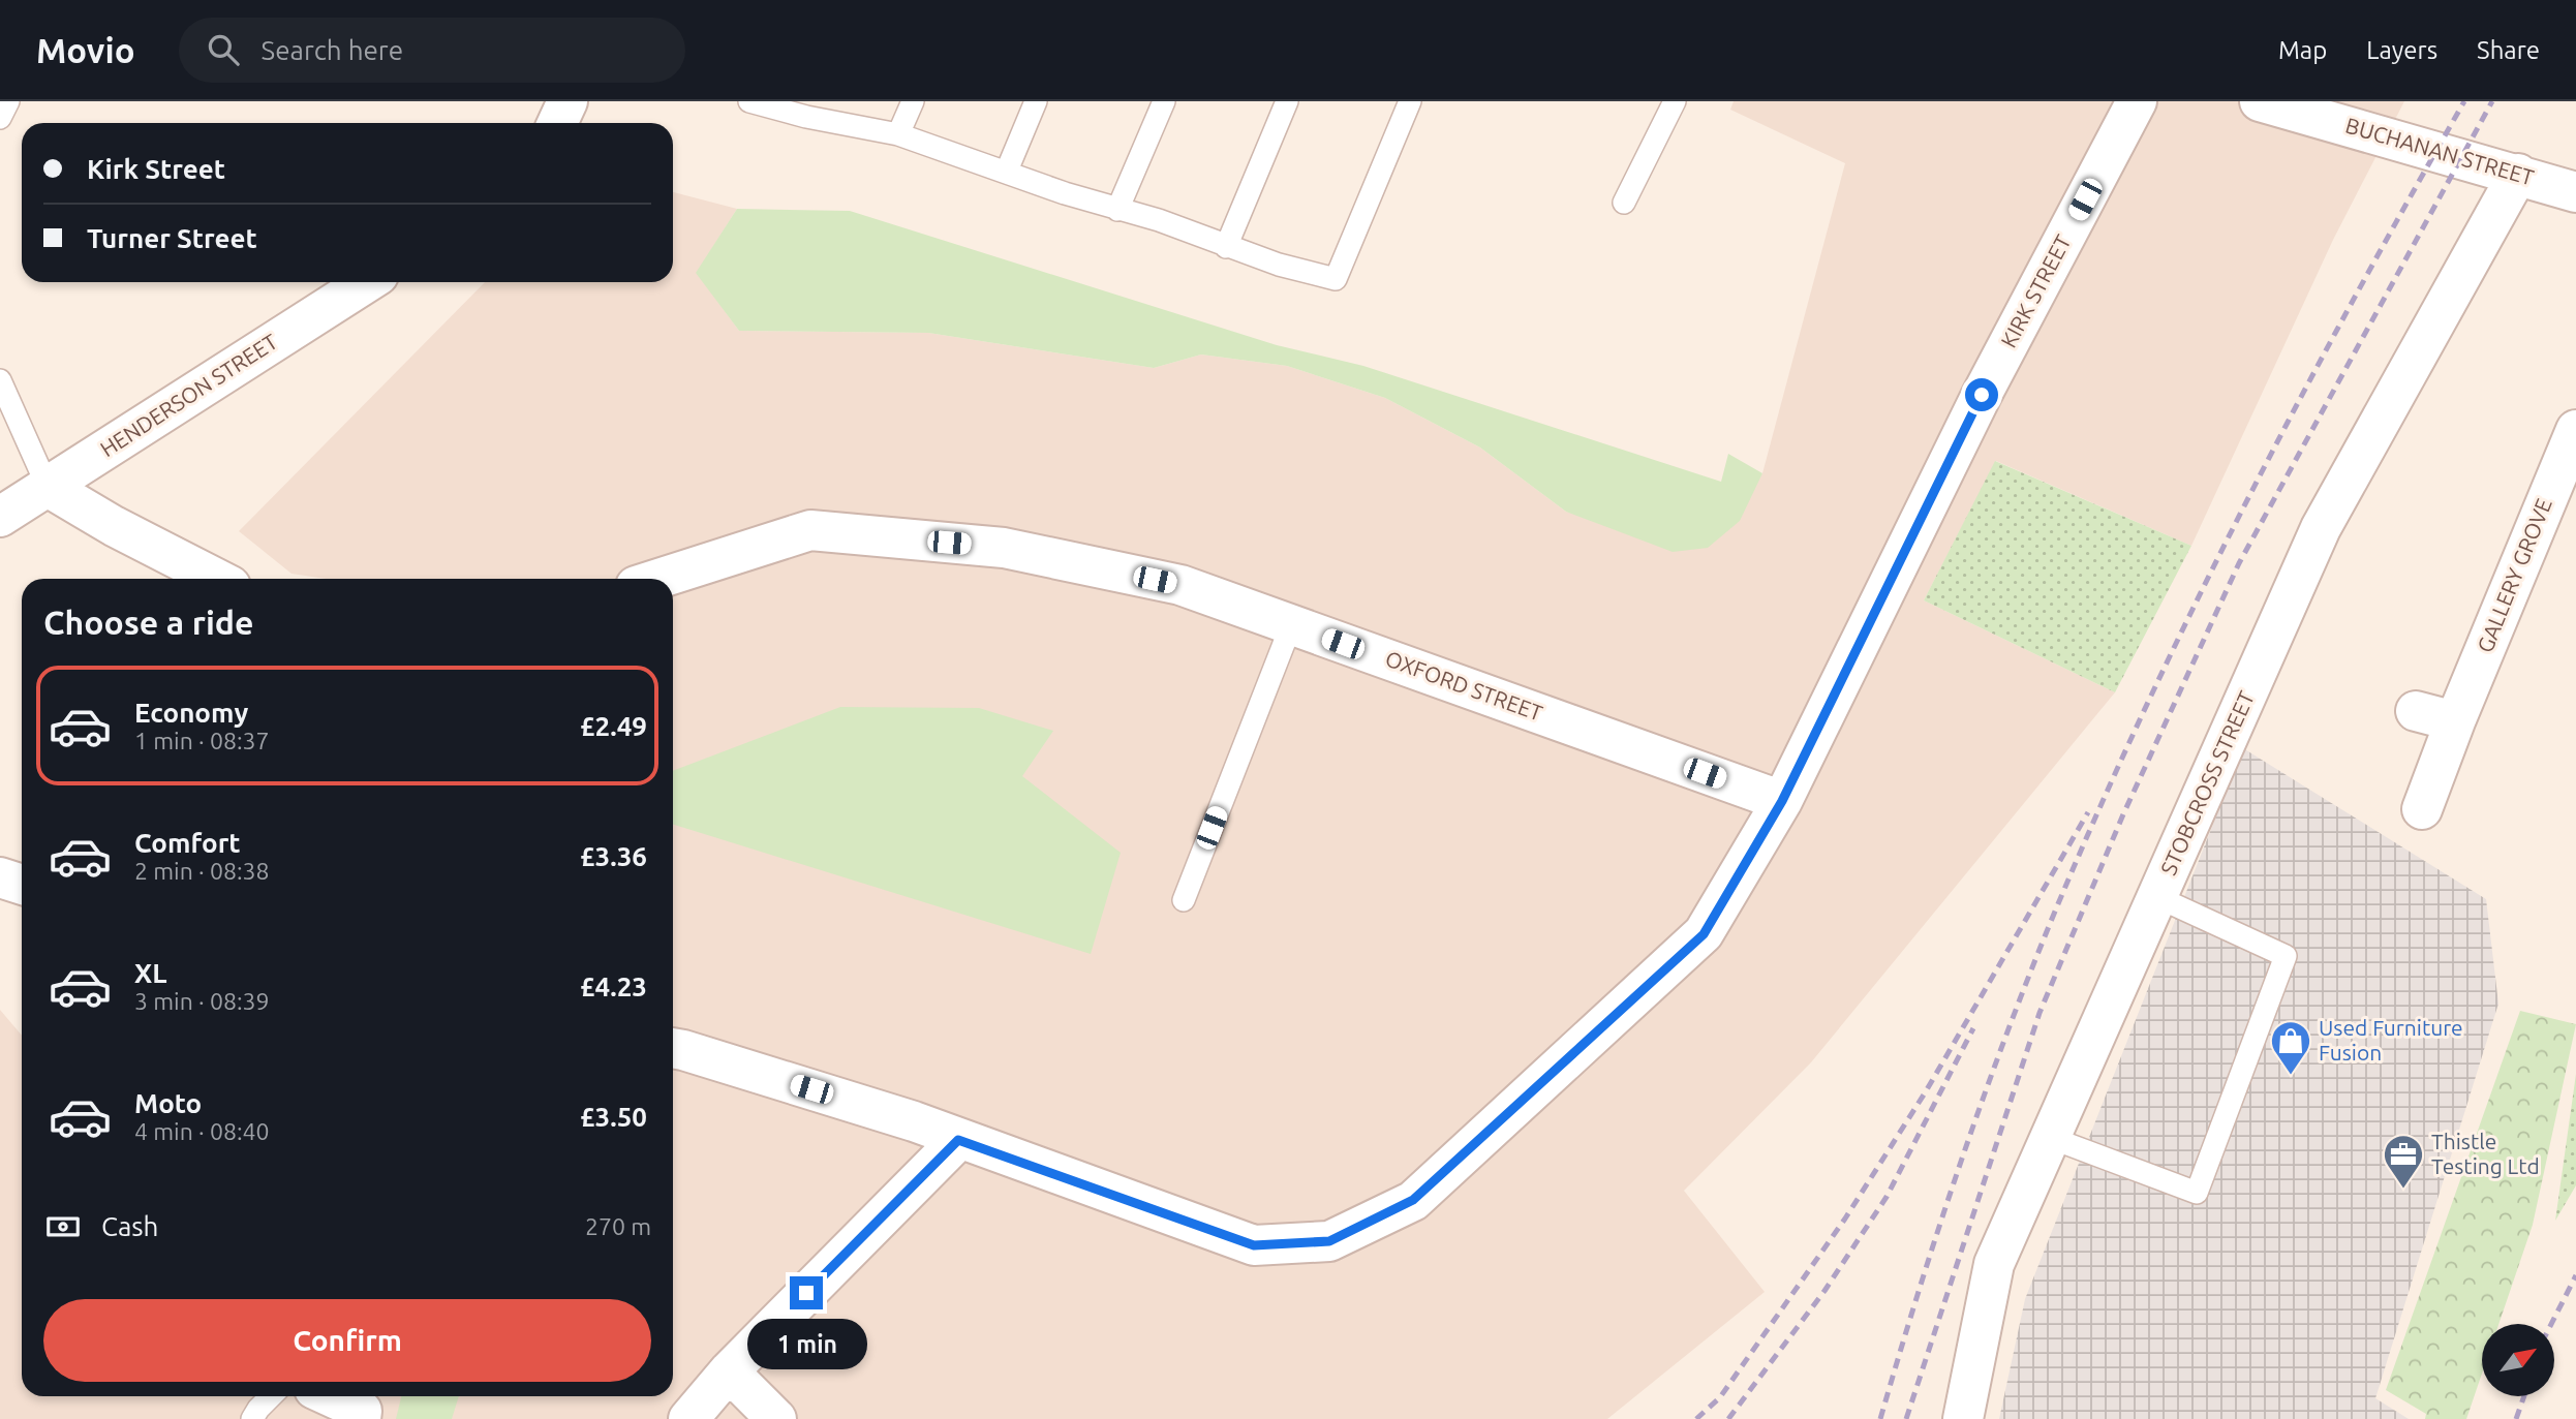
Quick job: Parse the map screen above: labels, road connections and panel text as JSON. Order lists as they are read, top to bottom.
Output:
{
  "streets": {
    "street": [
      "BUCHANAN STREET",
      "KIRK STREET",
      "HENDERSON STREET",
      "GALLERY GROVE",
      "OXFORD STREET",
      "STOBCROSS STREET"
    ]
  },
  "crossings": [
    ["BUCHANAN STREET", "STOBCROSS STREET"],
    ["KIRK STREET", "OXFORD STREET"]
  ],
  "places": {
    "shop": ["Used Furniture Fusion"],
    "office": ["Thistle Testing Ltd"]
  },
  "north": "top right",
  "page": {
    "header": "Movio",
    "search": "Search here",
    "nav": ["Map", "Layers", "Share"],
    "banner": ["Kirk Street", "Turner Street"],
    "heading": "Choose a ride",
    "list": [
      {
        "name": "Economy",
        "note": "1 min · 08:37",
        "value": "£2.49"
      },
      {
        "name": "Comfort",
        "note": "2 min · 08:38",
        "value": "£3.36"
      },
      {
        "name": "XL",
        "note": "3 min · 08:39",
        "value": "£4.23"
      },
      {
        "name": "Moto",
        "note": "4 min · 08:40",
        "value": "£3.50"
      }
    ],
    "pay": ["Cash", "270 m"],
    "buttons": "Confirm",
    "bubble": "1 min"
  }
}
